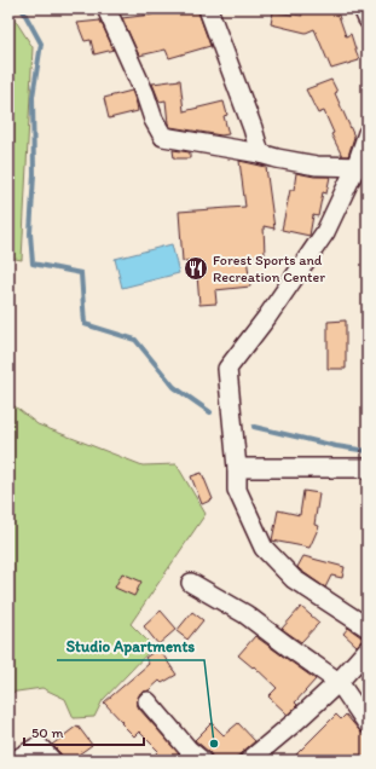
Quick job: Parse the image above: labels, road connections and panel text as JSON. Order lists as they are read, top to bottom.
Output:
{
  "places": {
    "restaurant": ["Forest Sports and Recreation Center"],
    "other": ["Studio Apartments"]
  },
  "scale_bar": "50 m"
}
